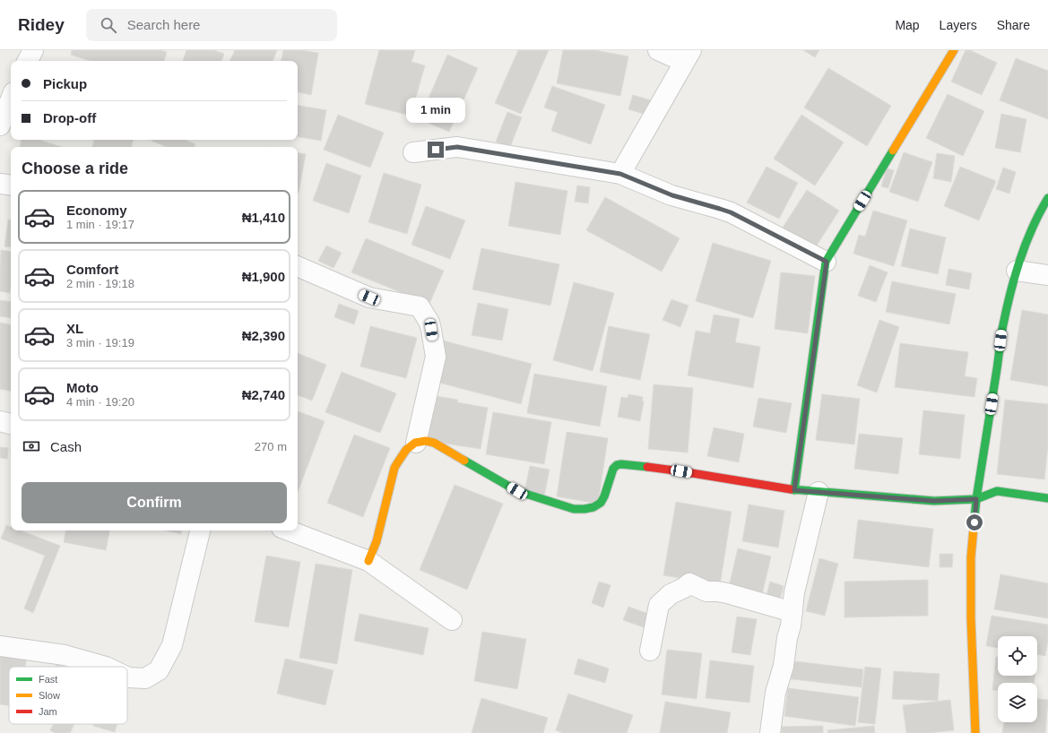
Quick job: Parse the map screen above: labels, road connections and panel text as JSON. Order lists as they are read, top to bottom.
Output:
{
  "legend": ["Fast", "Slow", "Jam"],
  "page": {
    "header": "Ridey",
    "search": "Search here",
    "nav": ["Map", "Layers", "Share"],
    "banner": ["Pickup", "Drop-off"],
    "bubble": "1 min",
    "heading": "Choose a ride",
    "list": [
      {
        "name": "Economy",
        "note": "1 min · 19:17",
        "value": "₦1,410"
      },
      {
        "name": "Comfort",
        "note": "2 min · 19:18",
        "value": "₦1,900"
      },
      {
        "name": "XL",
        "note": "3 min · 19:19",
        "value": "₦2,390"
      },
      {
        "name": "Moto",
        "note": "4 min · 19:20",
        "value": "₦2,740"
      }
    ],
    "pay": ["Cash", "270 m"],
    "buttons": "Confirm"
  }
}
